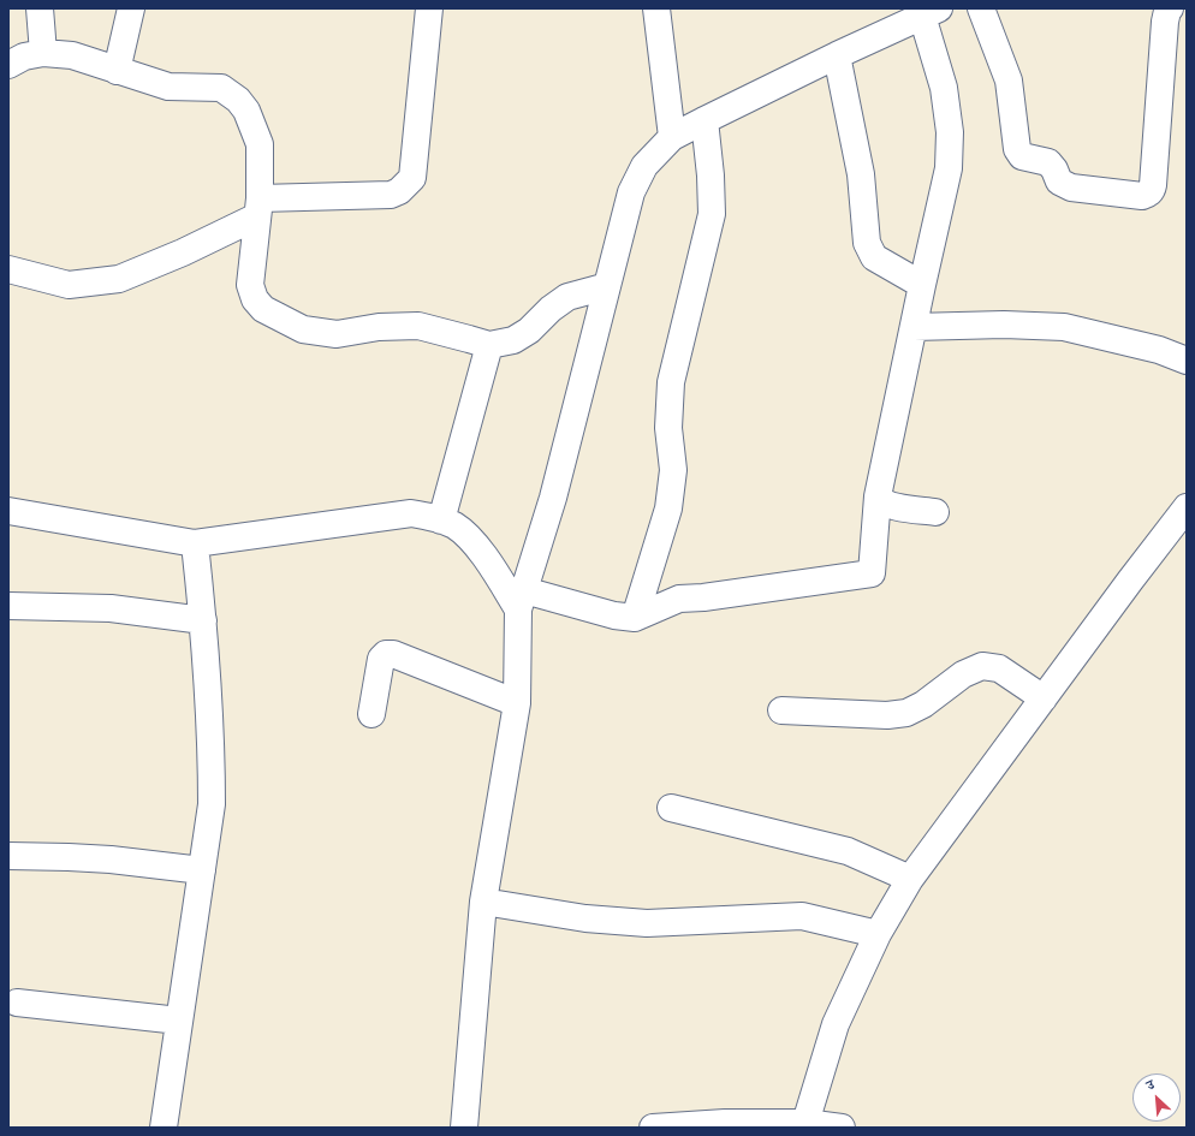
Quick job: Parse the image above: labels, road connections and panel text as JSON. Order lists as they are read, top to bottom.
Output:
{
  "north": "top left"
}
